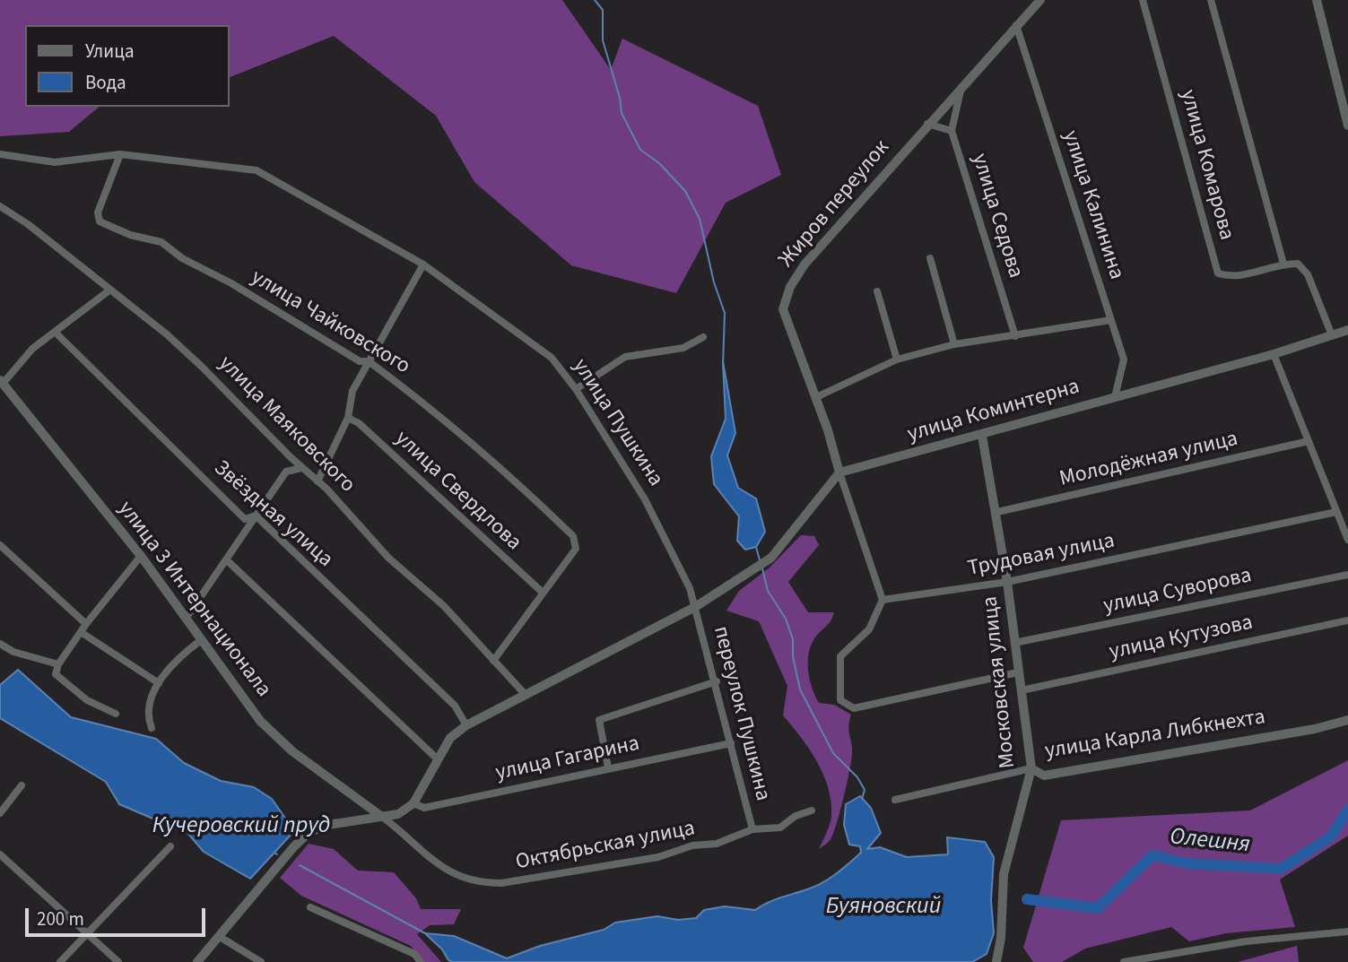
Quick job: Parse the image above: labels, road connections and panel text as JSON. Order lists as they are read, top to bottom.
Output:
{
  "streets": {
    "street": [
      "улица Комарова",
      "Жиров переулок",
      "улица Калинина",
      "улица Седова",
      "улица Чайковского",
      "улица Коминтерна",
      "улица Пушкина",
      "улица Маяковского",
      "Молодёжная улица",
      "улица Свердлова",
      "Звёздная улица",
      "Трудовая улица",
      "улица Суворова",
      "улица 3 Интернационала",
      "улица Кутузова",
      "Московская улица",
      "переулок Пушкина",
      "улица Карла Либкнехта",
      "улица Гагарина",
      "Октябрьская улица"
    ]
  },
  "crossings": [
    ["Жиров переулок", "улица Калинина"],
    ["Жиров переулок", "улица Седова"],
    ["Жиров переулок", "улица Коминтерна"],
    ["улица Калинина", "улица Коминтерна"],
    ["улица Чайковского", "улица Пушкина"],
    ["улица Чайковского", "улица Маяковского"],
    ["улица Чайковского", "улица Свердлова"],
    ["улица Коминтерна", "Московская улица"],
    ["улица Пушкина", "переулок Пушкина"],
    ["Молодёжная улица", "Московская улица"],
    ["Трудовая улица", "Московская улица"],
    ["улица Суворова", "Московская улица"],
    ["улица 3 Интернационала", "Октябрьская улица"],
    ["улица Кутузова", "Московская улица"],
    ["Московская улица", "улица Карла Либкнехта"],
    ["переулок Пушкина", "улица Гагарина"],
    ["переулок Пушкина", "Октябрьская улица"]
  ],
  "water": ["Кучеровский пруд", "Олешня", "Буяновский"],
  "legend": ["Улица", "Вода"],
  "scale_bar": "200 m"
}
